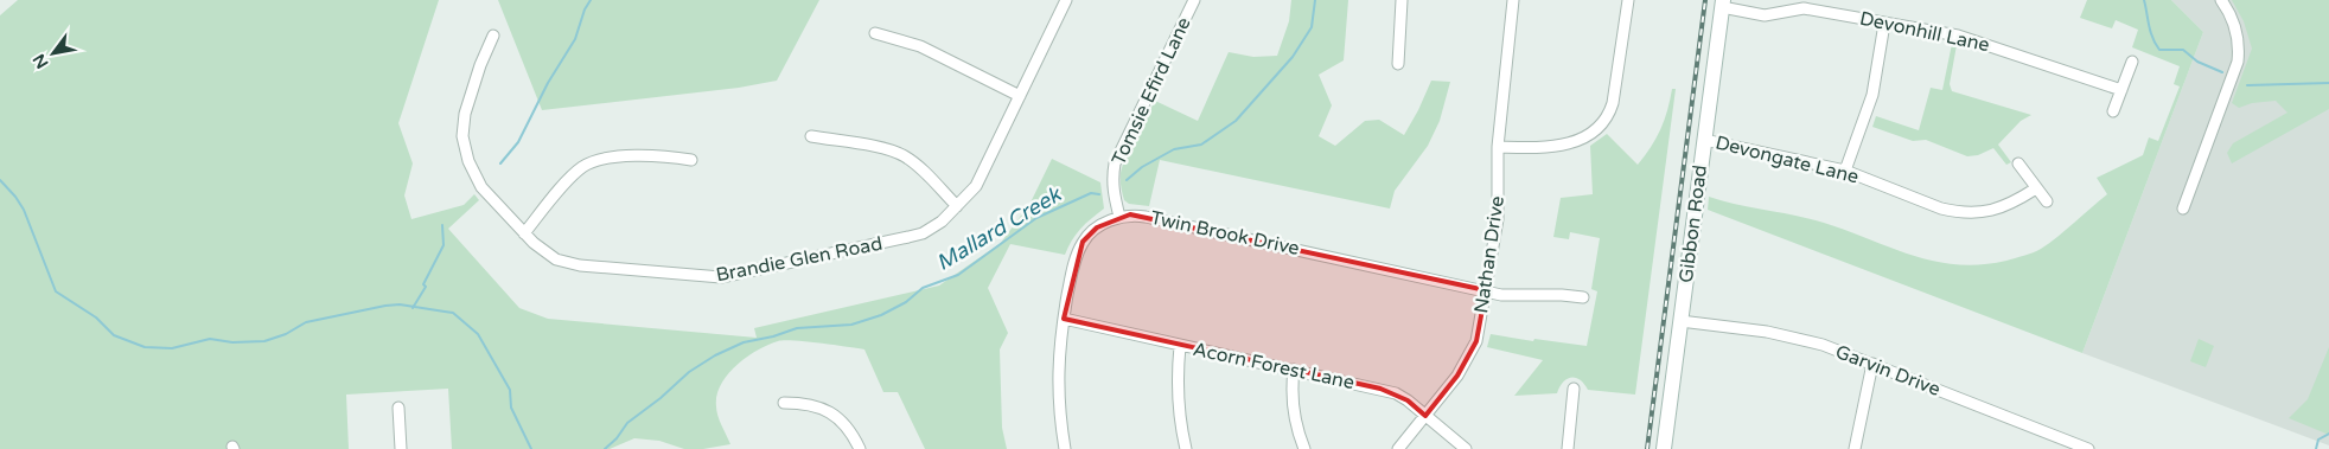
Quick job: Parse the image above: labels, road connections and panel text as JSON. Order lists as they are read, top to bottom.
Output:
{
  "streets": {
    "main road": ["Gibbon Road"],
    "street": [
      "Devonhill Lane",
      "Tomsie Efird Lane",
      "Devongate Lane",
      "Twin Brook Drive",
      "Nathan Drive",
      "Brandie Glen Road",
      "Acorn Forest Lane",
      "Garvin Drive"
    ]
  },
  "crossings": [
    ["Devonhill Lane", "Gibbon Road"],
    ["Tomsie Efird Lane", "Twin Brook Drive"],
    ["Devongate Lane", "Gibbon Road"],
    ["Gibbon Road", "Garvin Drive"],
    ["Twin Brook Drive", "Nathan Drive"],
    ["Twin Brook Drive", "Acorn Forest Lane"],
    ["Nathan Drive", "Acorn Forest Lane"]
  ],
  "water": ["Mallard Creek"],
  "north": "bottom left"
}
